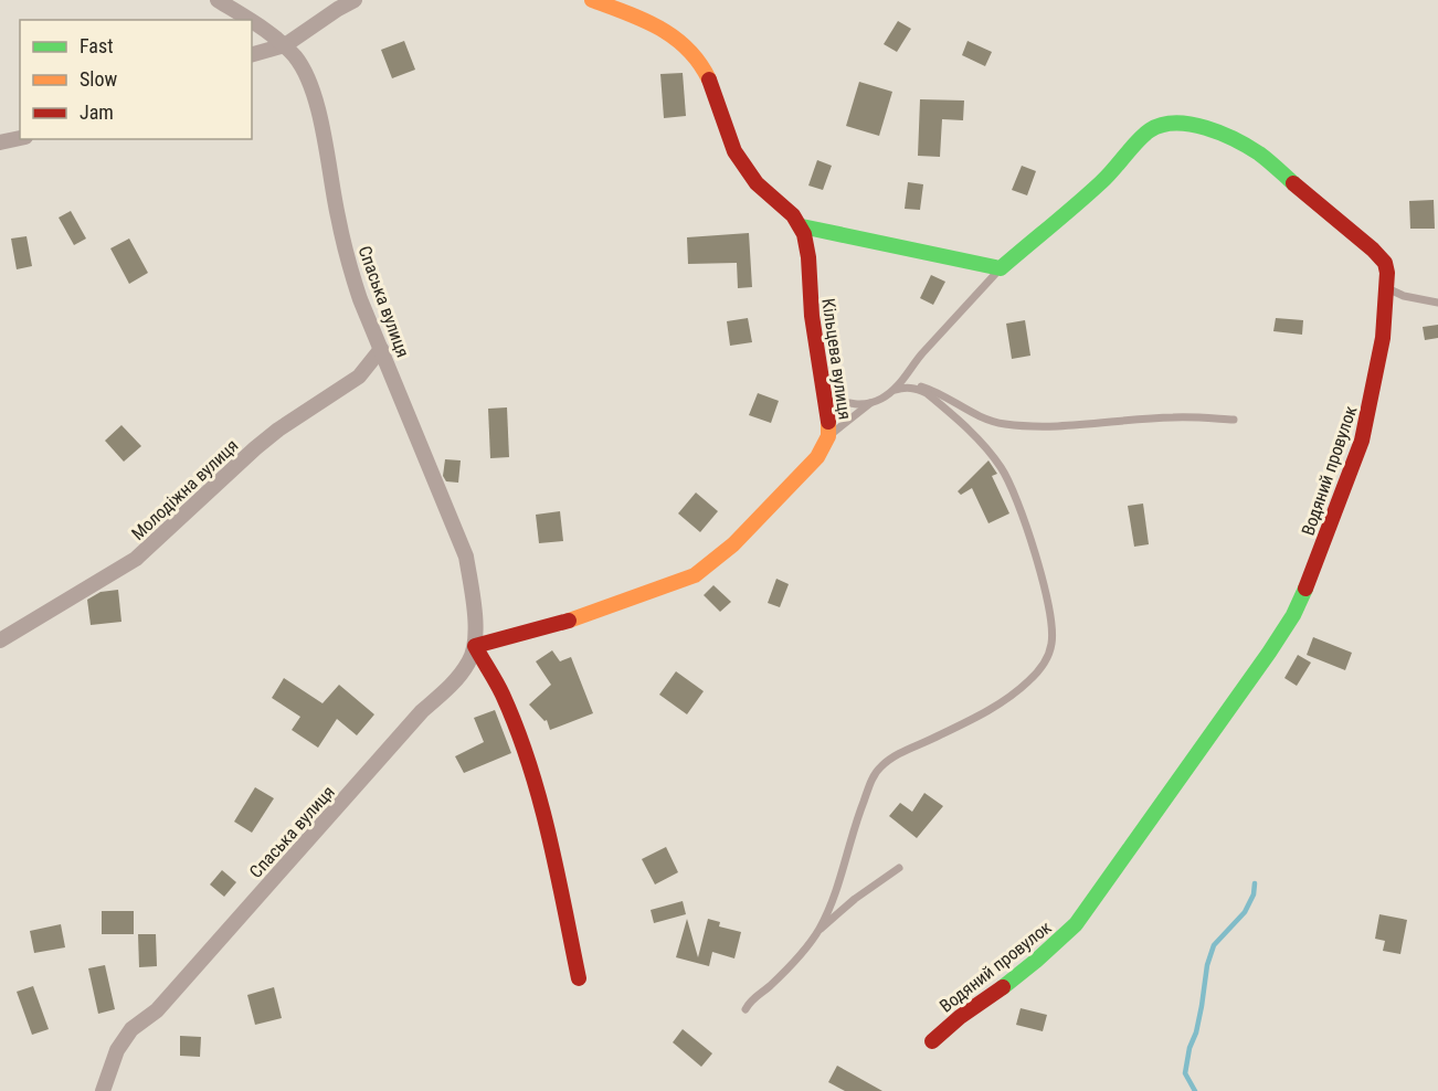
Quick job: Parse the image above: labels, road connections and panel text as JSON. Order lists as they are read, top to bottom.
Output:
{
  "streets": {
    "street": [
      "Спаська вулиця",
      "Кільцева вулиця",
      "Водяний провулок",
      "Молодіжна вулиця"
    ]
  },
  "crossings": [
    ["Спаська вулиця", "Кільцева вулиця"],
    ["Спаська вулиця", "Молодіжна вулиця"]
  ],
  "legend": ["Fast", "Slow", "Jam"]
}
